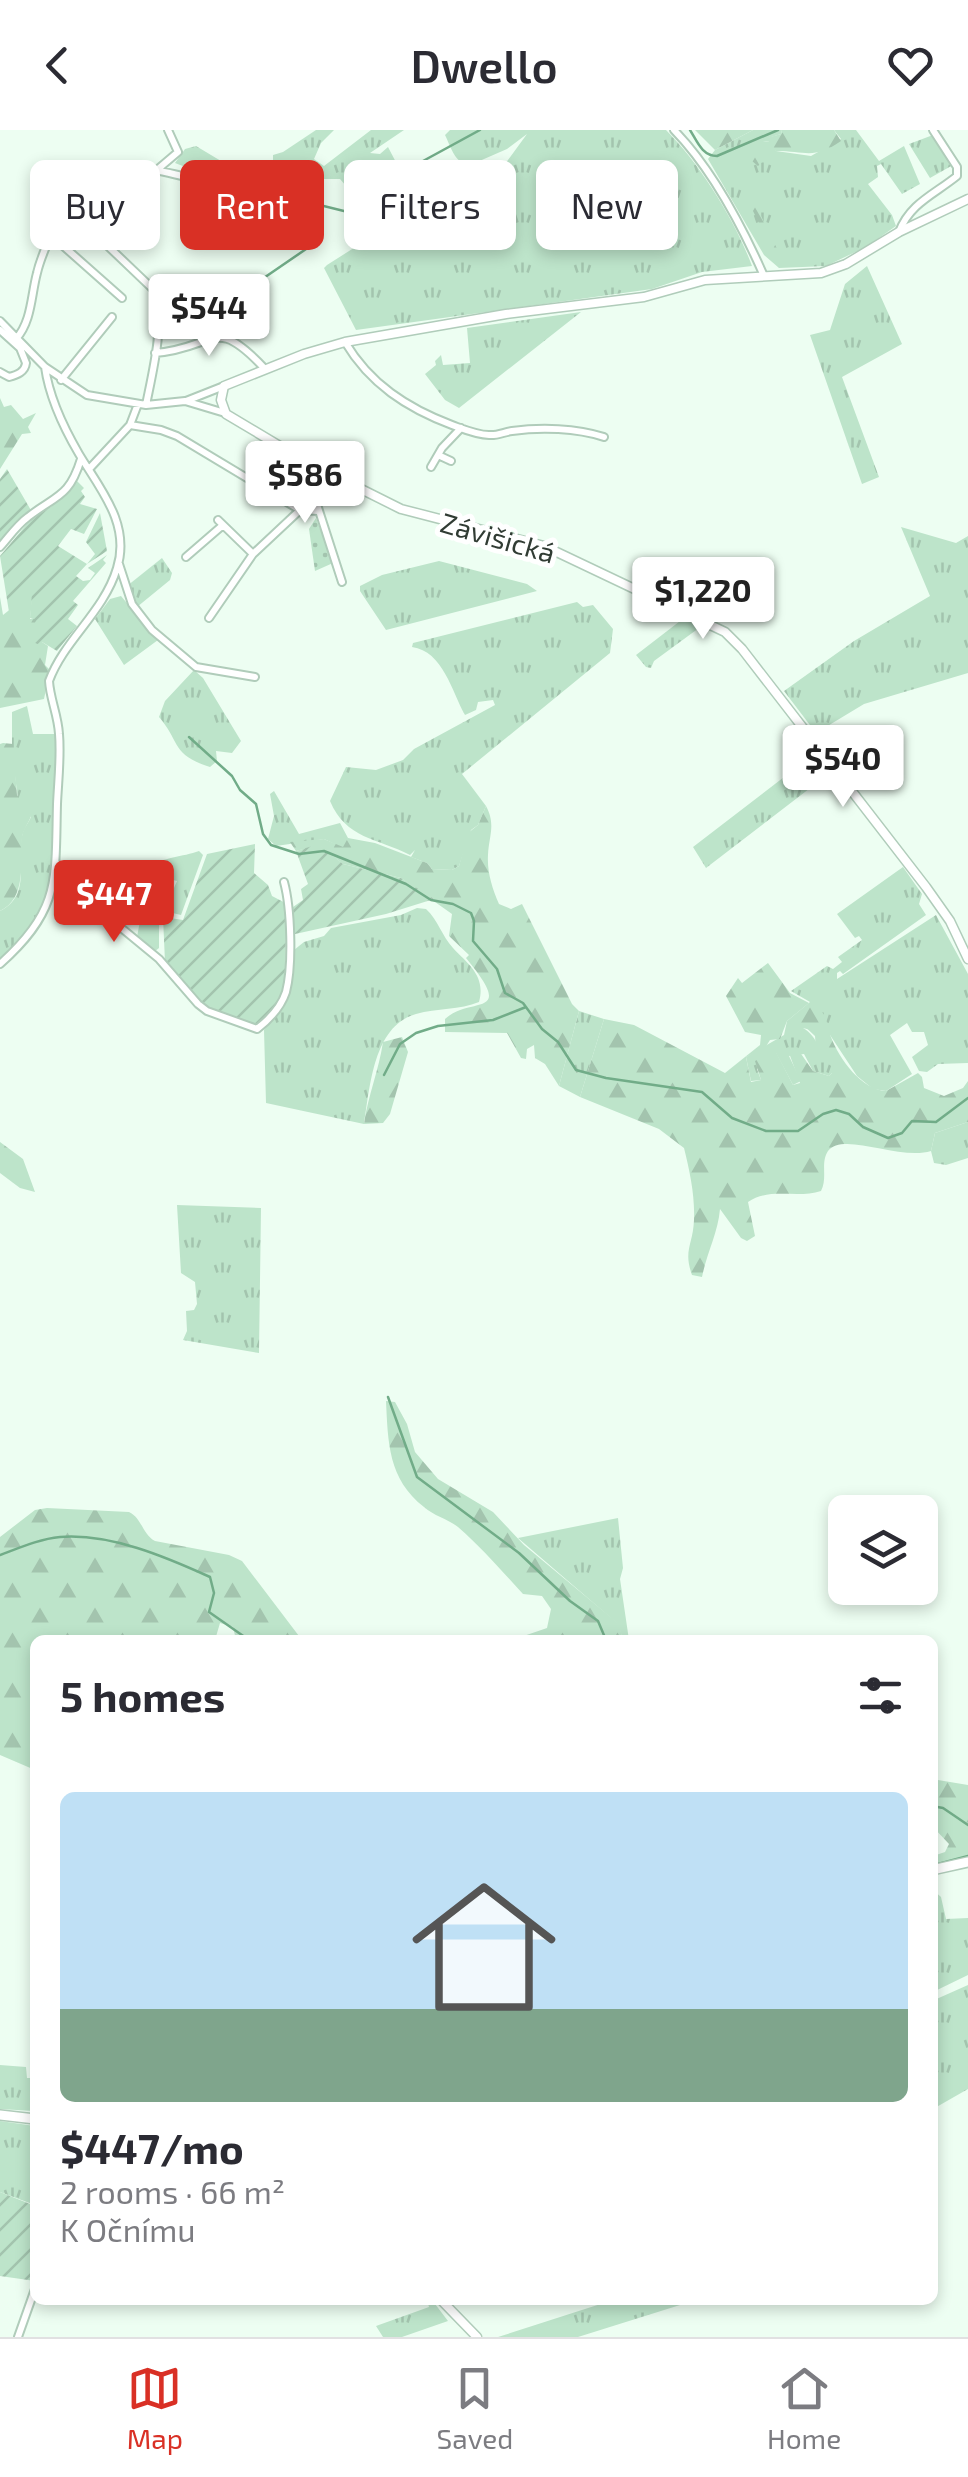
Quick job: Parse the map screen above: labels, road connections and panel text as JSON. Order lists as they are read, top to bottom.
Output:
{
  "streets": {
    "street": ["Závišická"]
  },
  "page": {
    "header": "Dwello",
    "chip": [
      "Buy",
      "Rent",
      "Filters",
      "New"
    ],
    "price": [
      "$544",
      "$586",
      "$1,220",
      "$540",
      "$447"
    ],
    "heading": "5 homes",
    "list": [
      {
        "name": "$447/mo",
        "note": "2 rooms · 66 m² · K Očnímu"
      }
    ],
    "tabs": ["Map", "Saved", "Home"]
  }
}
